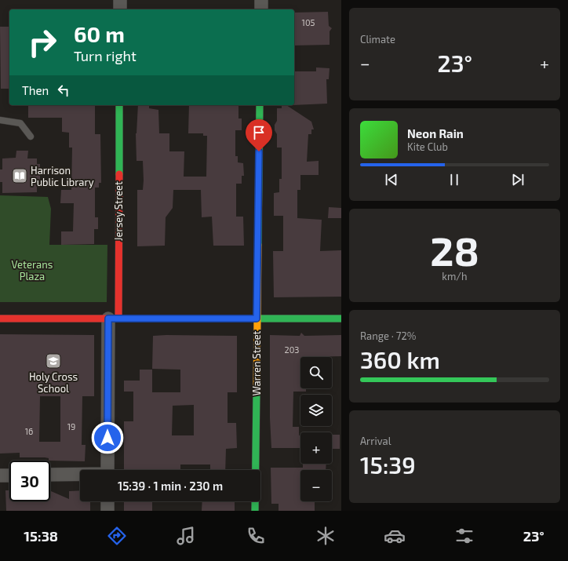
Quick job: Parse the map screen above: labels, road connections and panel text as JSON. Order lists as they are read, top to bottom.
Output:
{
  "streets": {
    "street": ["Jersey Street", "Warren Street"]
  },
  "parks": ["Veterans Plaza"],
  "places": {
    "library": ["Harrison Public Library"],
    "school or university": ["Holy Cross School"]
  },
  "house_numbers": [
    "105",
    "203",
    "19",
    "16"
  ],
  "page": {
    "tile": [
      "Climate",
      ["28", "km/h"],
      ["Range · 72%", "360 km"],
      ["Arrival", "15:39"]
    ],
    "turn": ["60 m", "Turn right"],
    "heat": ["−", "23°", "+"],
    "then": "Then",
    "song": ["Neon Rain", "Kite Club"],
    "map_buttons": ["+", "−"],
    "limit": "30",
    "trip": "15:39 · 1 min · 230 m",
    "tabs": ["15:38", "23°"]
  }
}
